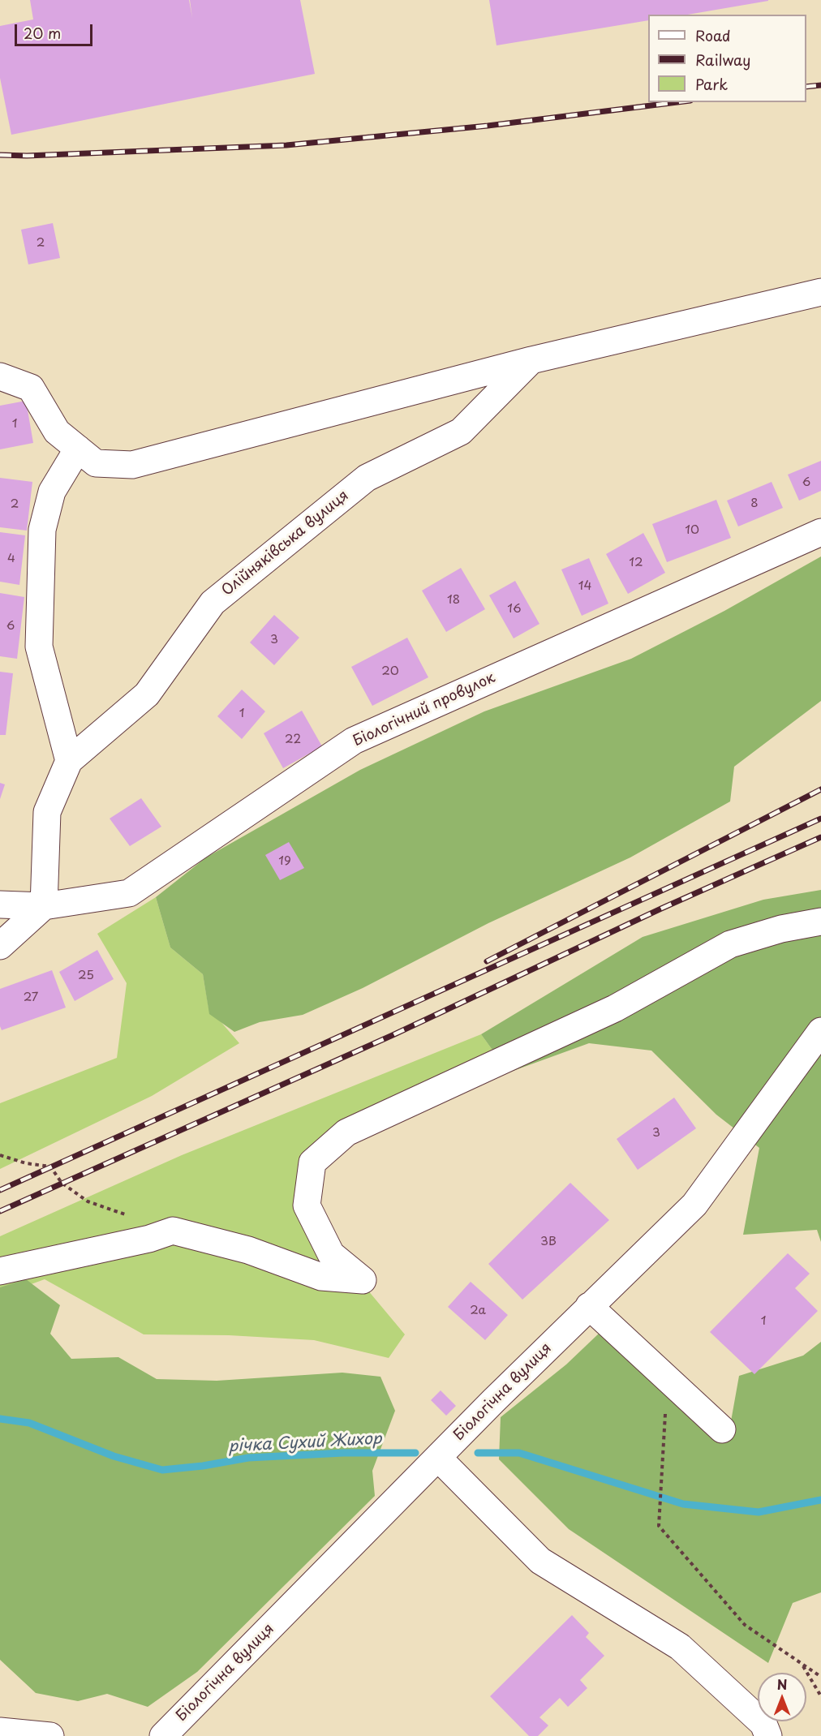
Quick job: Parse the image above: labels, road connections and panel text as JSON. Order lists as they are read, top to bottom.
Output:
{
  "streets": {
    "street": ["Олійняківська вулиця", "Біологічний провулок", "Біологічна вулиця"]
  },
  "crossings": [
    ["Олійняківська вулиця", "Біологічний провулок"]
  ],
  "water": ["річка Сухий Жихор"],
  "house_numbers": [
    "2",
    "1",
    "6",
    "8",
    "2",
    "10",
    "4",
    "12",
    "14",
    "18",
    "16",
    "6",
    "3",
    "20",
    "1",
    "22",
    "19",
    "25",
    "27",
    "3",
    "3В",
    "2а",
    "1"
  ],
  "legend": ["Road", "Railway", "Park"],
  "scale_bar": "20 m",
  "north": "top"
}
